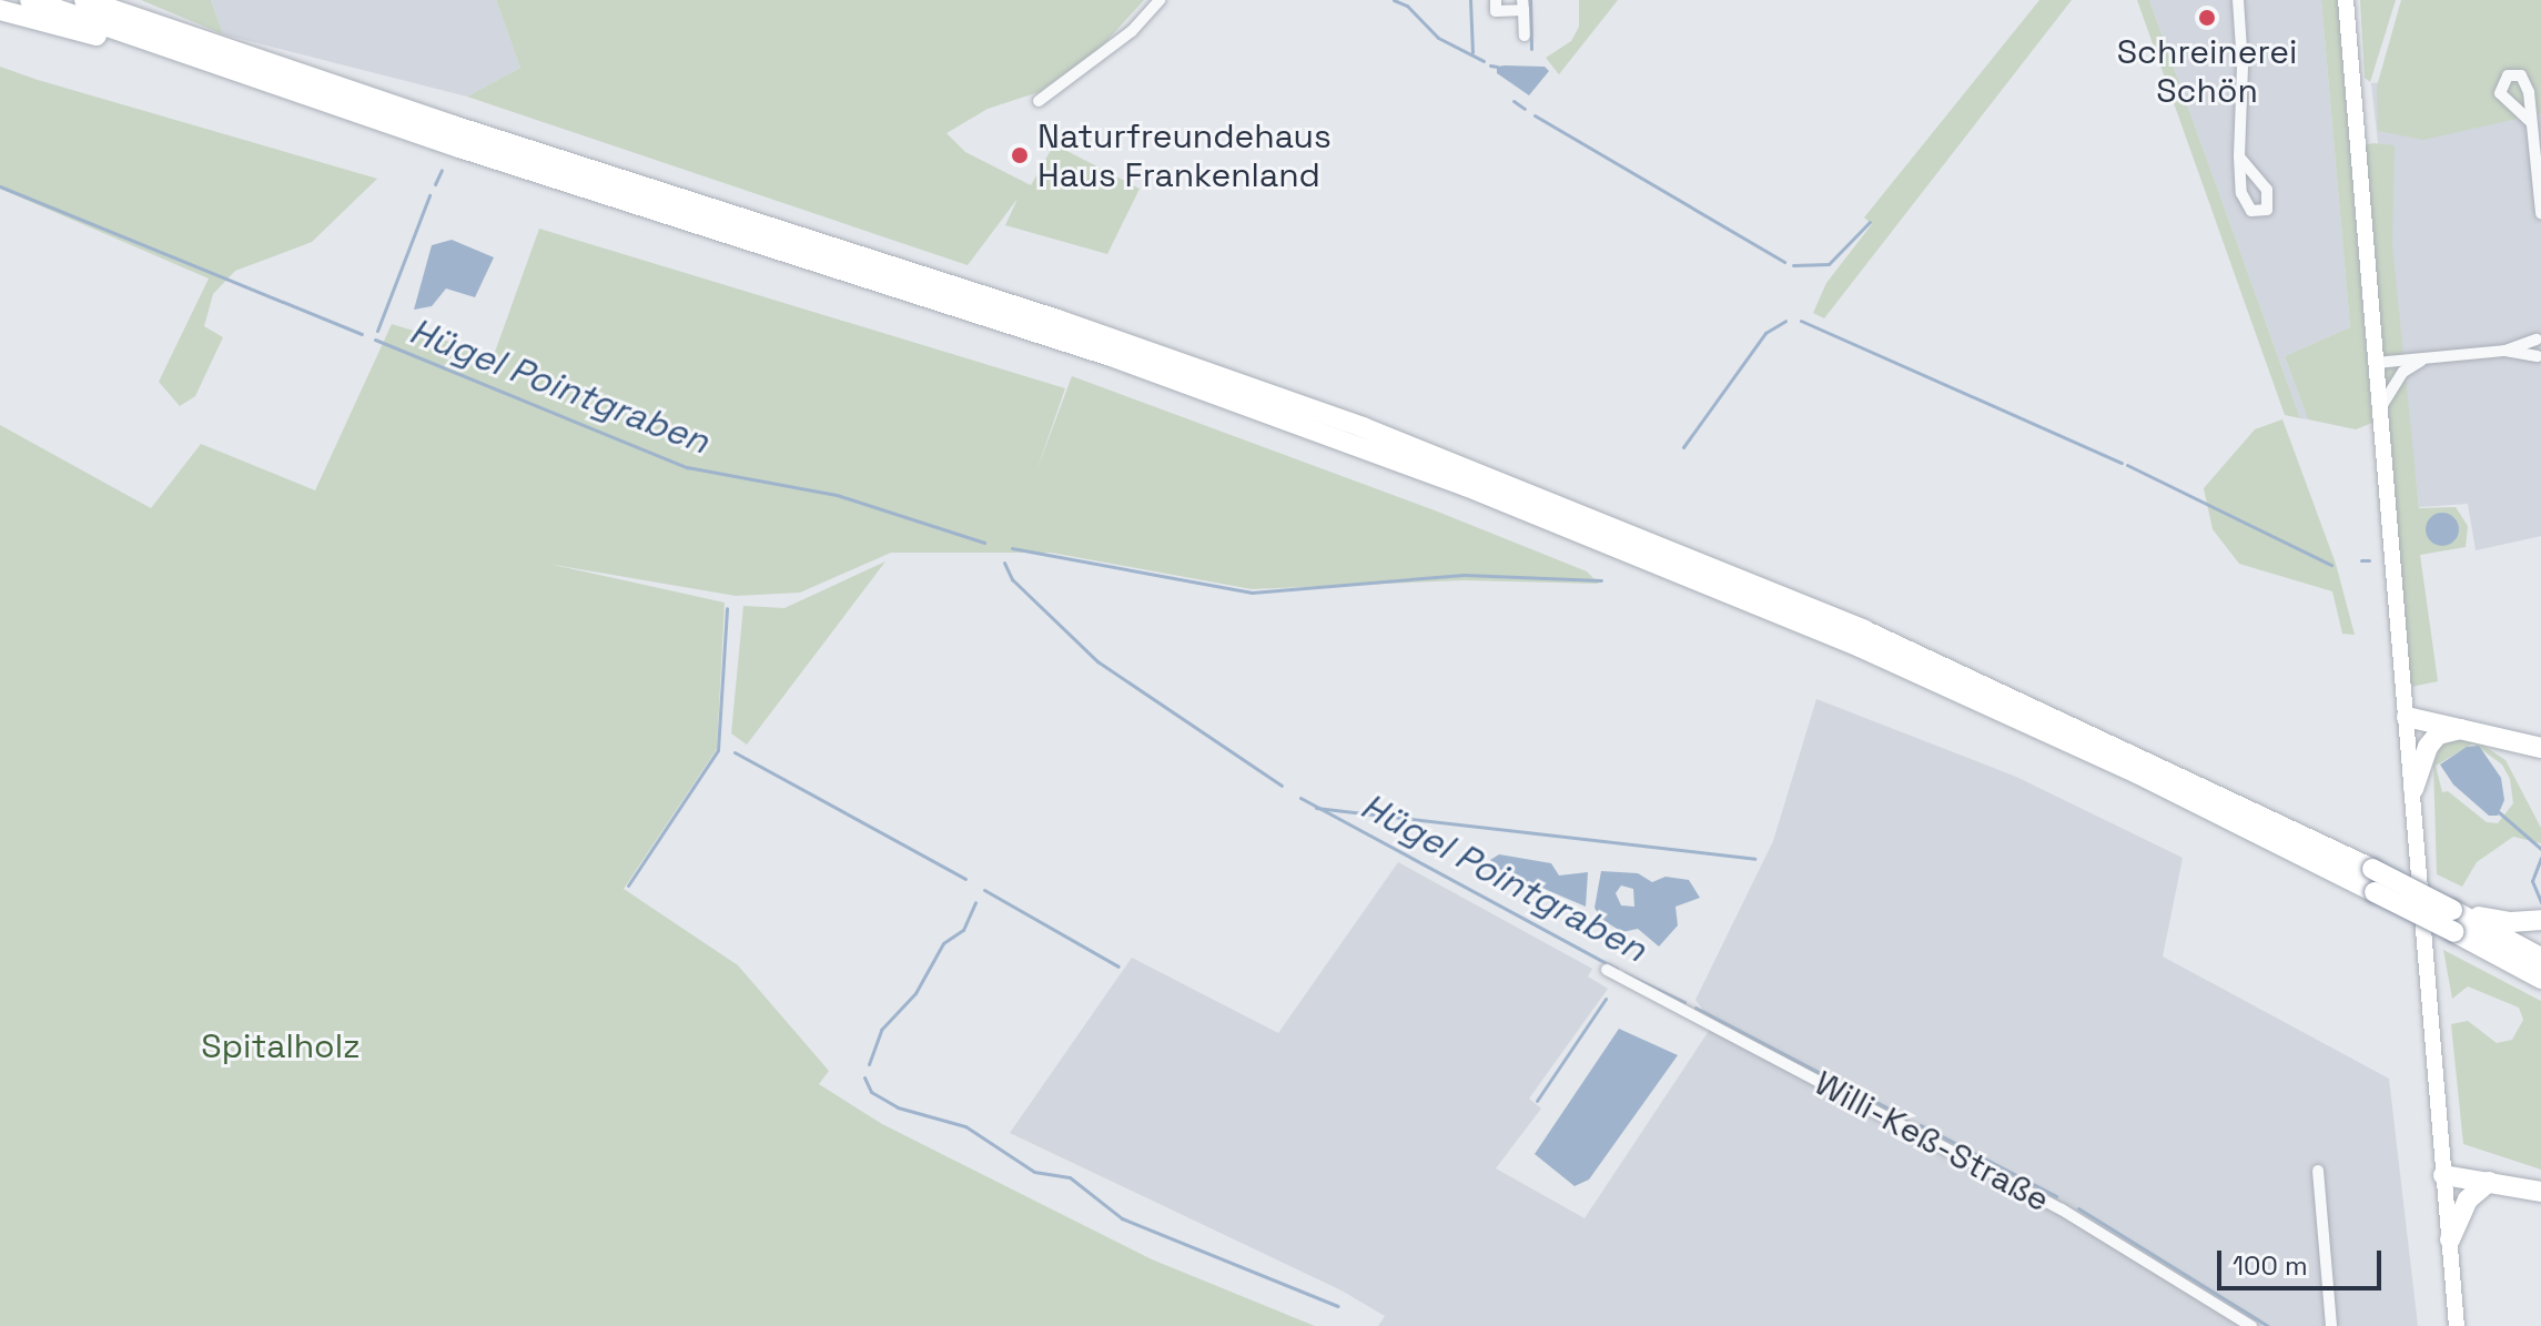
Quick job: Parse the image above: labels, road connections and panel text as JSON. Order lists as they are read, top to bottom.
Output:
{
  "streets": {
    "street": ["Willi-Keß-Straße"]
  },
  "water": ["Hügel Pointgraben"],
  "parks": ["Spitalholz"],
  "places": ["Schreinerei Schön", "Naturfreundehaus Haus Frankenland"],
  "scale_bar": "100 m"
}
